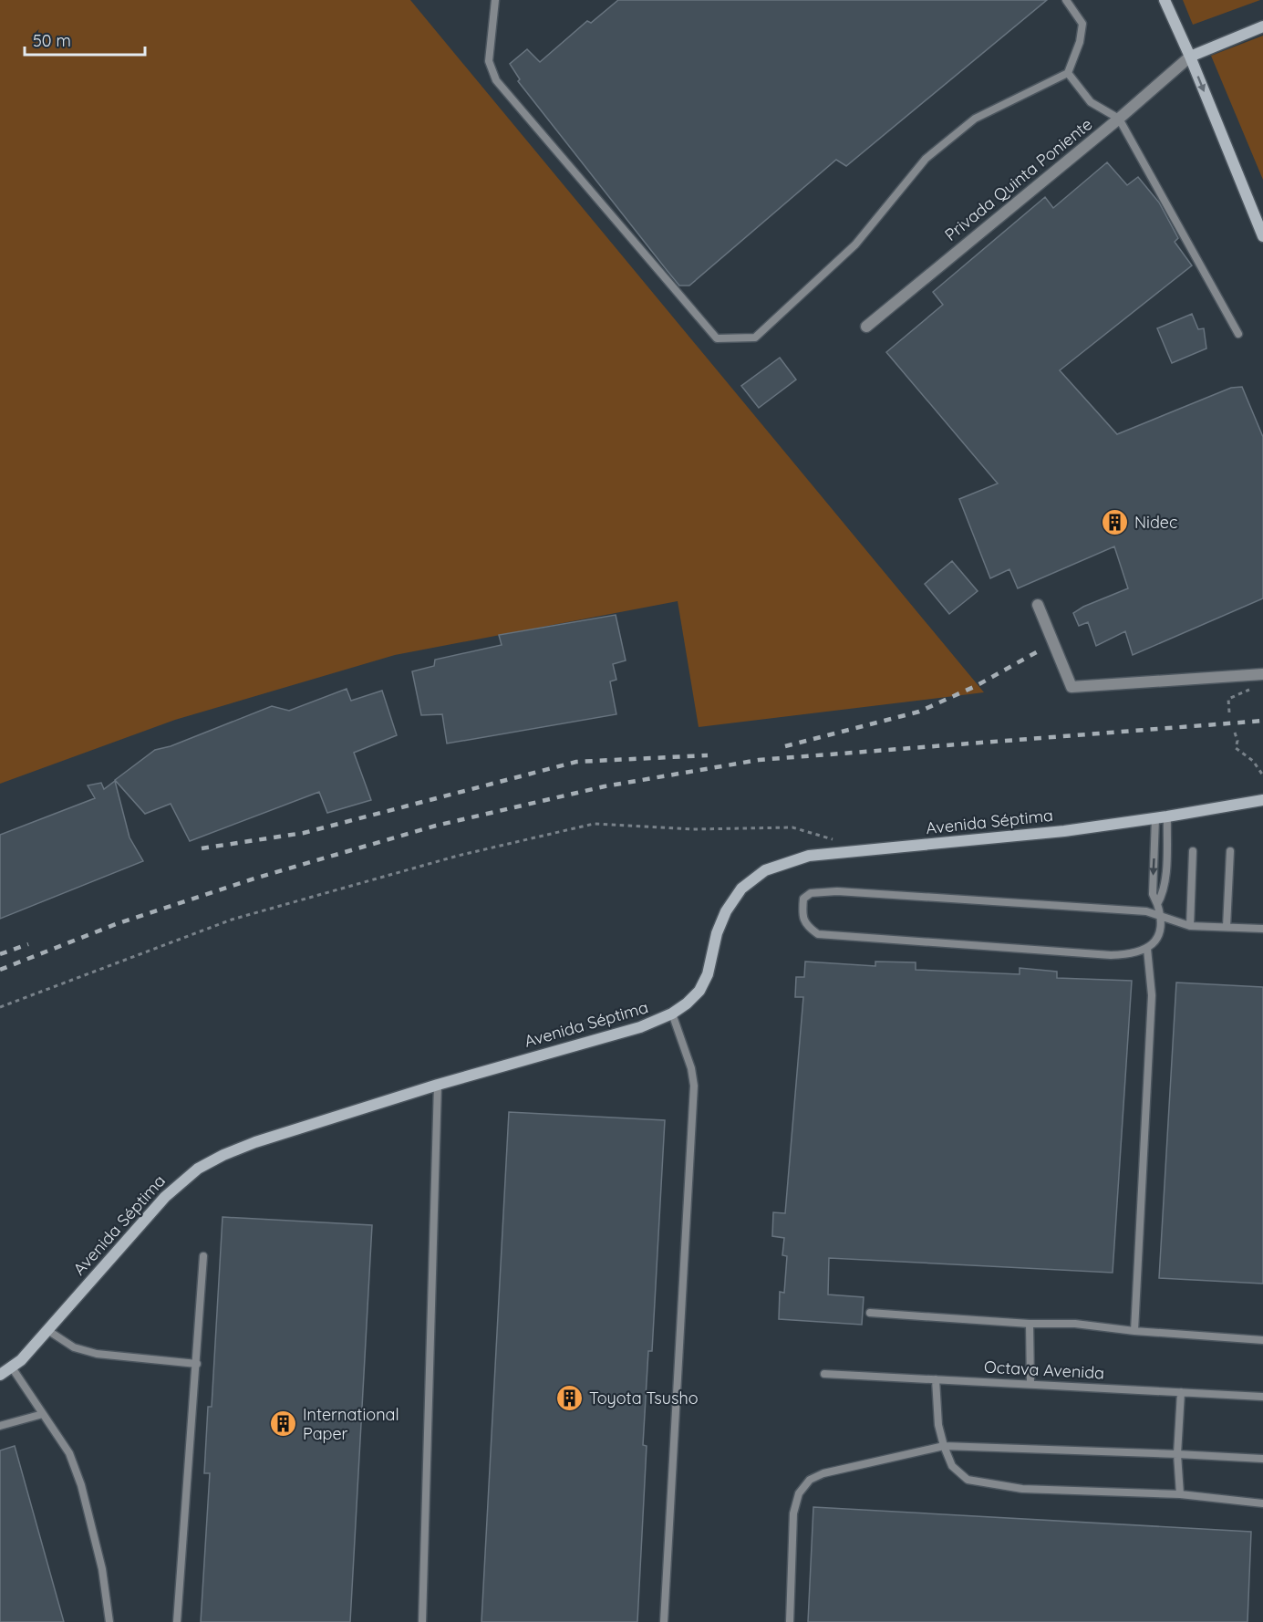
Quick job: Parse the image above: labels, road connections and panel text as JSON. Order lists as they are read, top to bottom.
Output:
{
  "streets": {
    "street": ["Privada Quinta Poniente", "Avenida Séptima"],
    "lane": ["Octava Avenida"]
  },
  "places": {
    "building": ["Nidec", "Toyota Tsusho", "International Paper"]
  },
  "scale_bar": "50 m"
}
